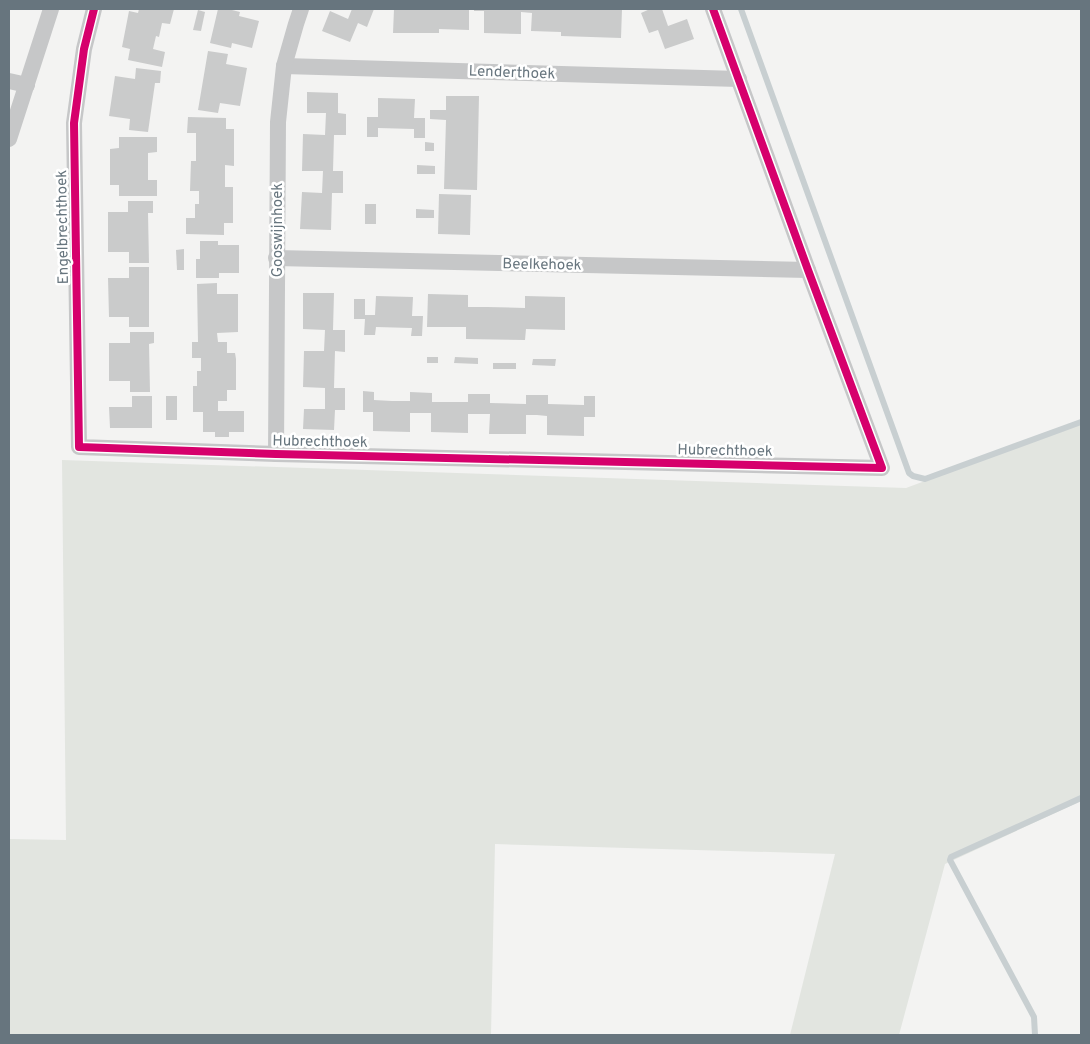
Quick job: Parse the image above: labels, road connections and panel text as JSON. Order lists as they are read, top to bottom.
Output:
{
  "streets": {
    "street": [
      "Lenderthoek",
      "Engelbrechthoek",
      "Gooswijnhoek",
      "Beelkehoek",
      "Hubrechthoek"
    ]
  },
  "crossings": [
    ["Lenderthoek", "Gooswijnhoek"],
    ["Lenderthoek", "Hubrechthoek"],
    ["Engelbrechthoek", "Hubrechthoek"],
    ["Gooswijnhoek", "Beelkehoek"],
    ["Gooswijnhoek", "Hubrechthoek"],
    ["Beelkehoek", "Hubrechthoek"]
  ]
}
